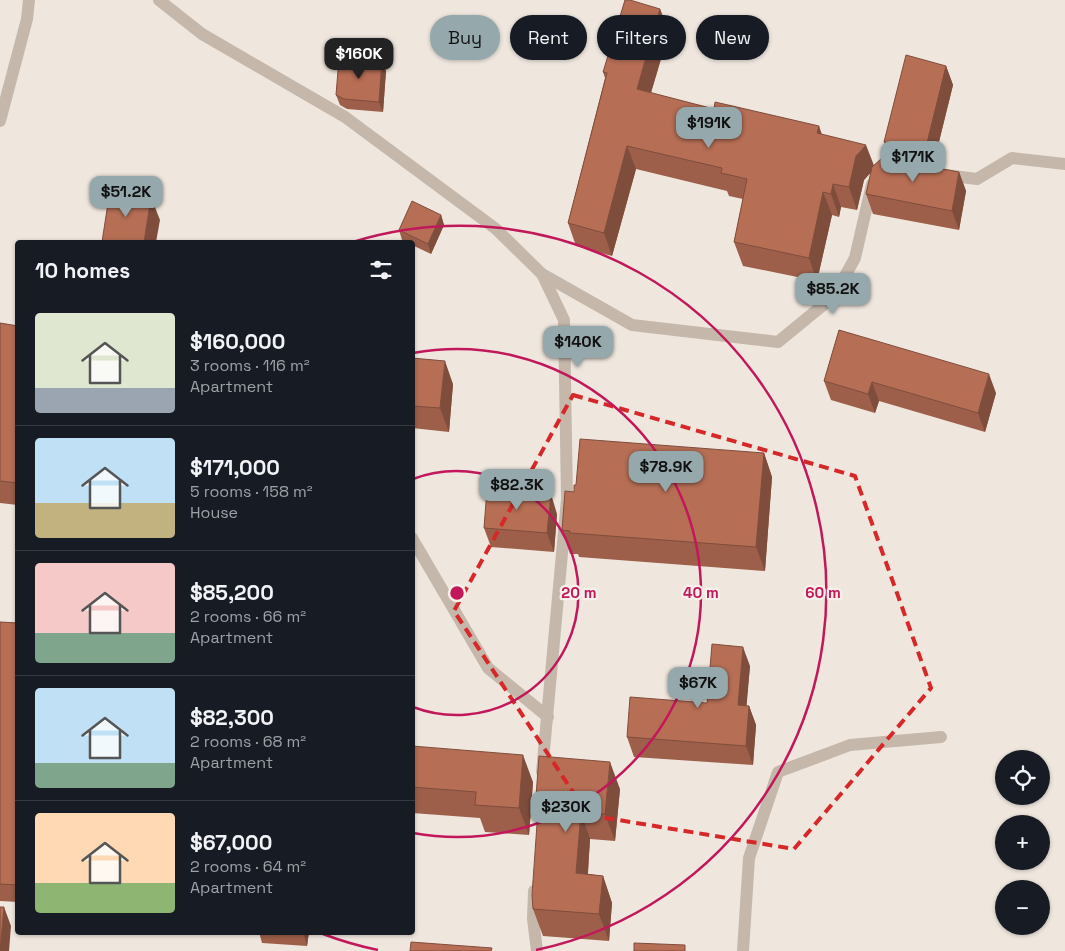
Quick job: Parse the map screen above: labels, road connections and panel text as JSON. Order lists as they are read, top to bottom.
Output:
{
  "page": {
    "chip": [
      "Buy",
      "Rent",
      "Filters",
      "New"
    ],
    "price": [
      "$160K",
      "$191K",
      "$171K",
      "$51.2K",
      "$85.2K",
      "$140K",
      "$78.9K",
      "$82.3K",
      "$67K",
      "$230K"
    ],
    "heading": "10 homes",
    "list": [
      {
        "name": "$160,000",
        "note": "3 rooms · 116 m² · Apartment"
      },
      {
        "name": "$171,000",
        "note": "5 rooms · 158 m² · House"
      },
      {
        "name": "$85,200",
        "note": "2 rooms · 66 m² · Apartment"
      },
      {
        "name": "$82,300",
        "note": "2 rooms · 68 m² · Apartment"
      },
      {
        "name": "$67,000",
        "note": "2 rooms · 64 m² · Apartment"
      }
    ],
    "map_buttons": ["+", "−"]
  },
  "rings": ["20 m", "40 m", "60 m"]
}
